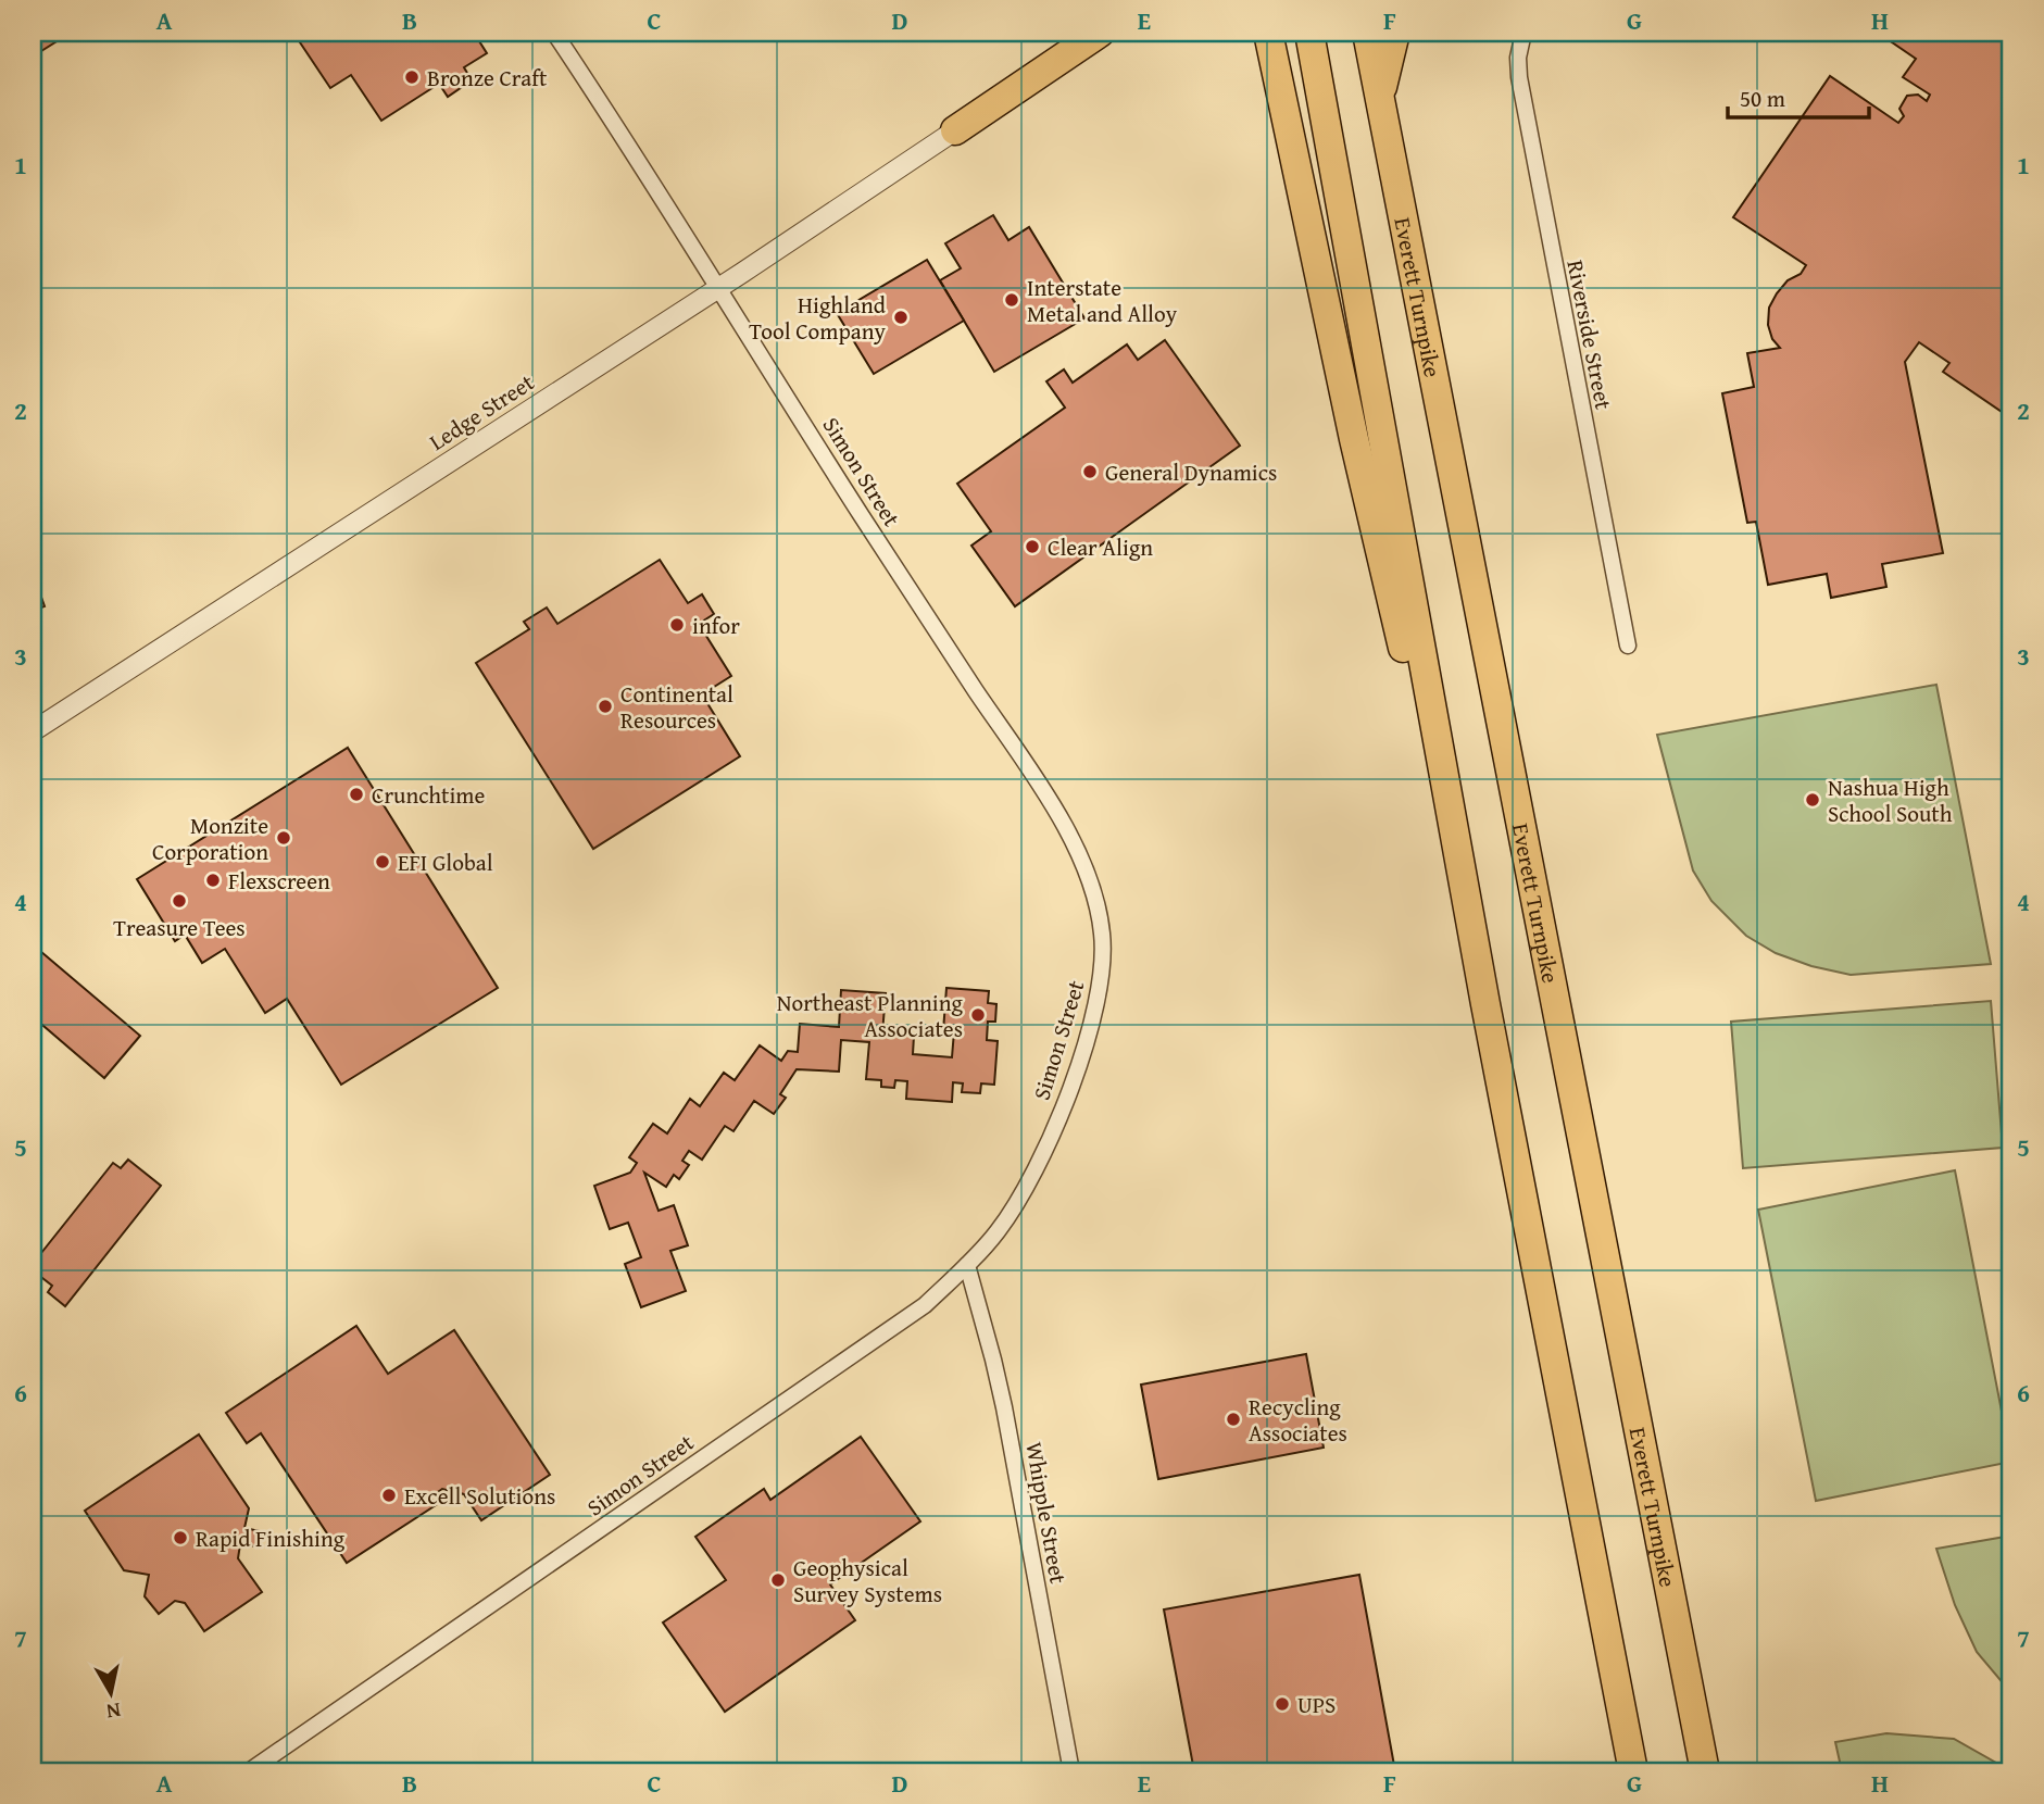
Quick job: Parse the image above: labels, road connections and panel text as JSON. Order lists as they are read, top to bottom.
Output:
{
  "streets": {
    "highway": ["Everett Turnpike"],
    "street": [
      "Riverside Street",
      "Ledge Street",
      "Simon Street",
      "Whipple Street"
    ]
  },
  "crossings": [
    ["Ledge Street", "Simon Street"],
    ["Simon Street", "Whipple Street"]
  ],
  "places": [
    "Bronze Craft",
    "Interstate Metal and Alloy",
    "Highland Tool Company",
    "General Dynamics",
    "Clear Align",
    "infor",
    "Continental Resources",
    "Crunchtime",
    "Nashua High School South",
    "Monzite Corporation",
    "EFI Global",
    "Flexscreen",
    "Treasure Tees",
    "Northeast Planning Associates",
    "Recycling Associates",
    "Excell Solutions",
    "Rapid Finishing",
    "Geophysical Survey Systems",
    "UPS"
  ],
  "scale_bar": "50 m",
  "north": "bottom",
  "grid": {
    "columns": [
      "A",
      "B",
      "C",
      "D",
      "E",
      "F",
      "G",
      "H"
    ],
    "rows": [
      "1",
      "2",
      "3",
      "4",
      "5",
      "6",
      "7"
    ]
  }
}
